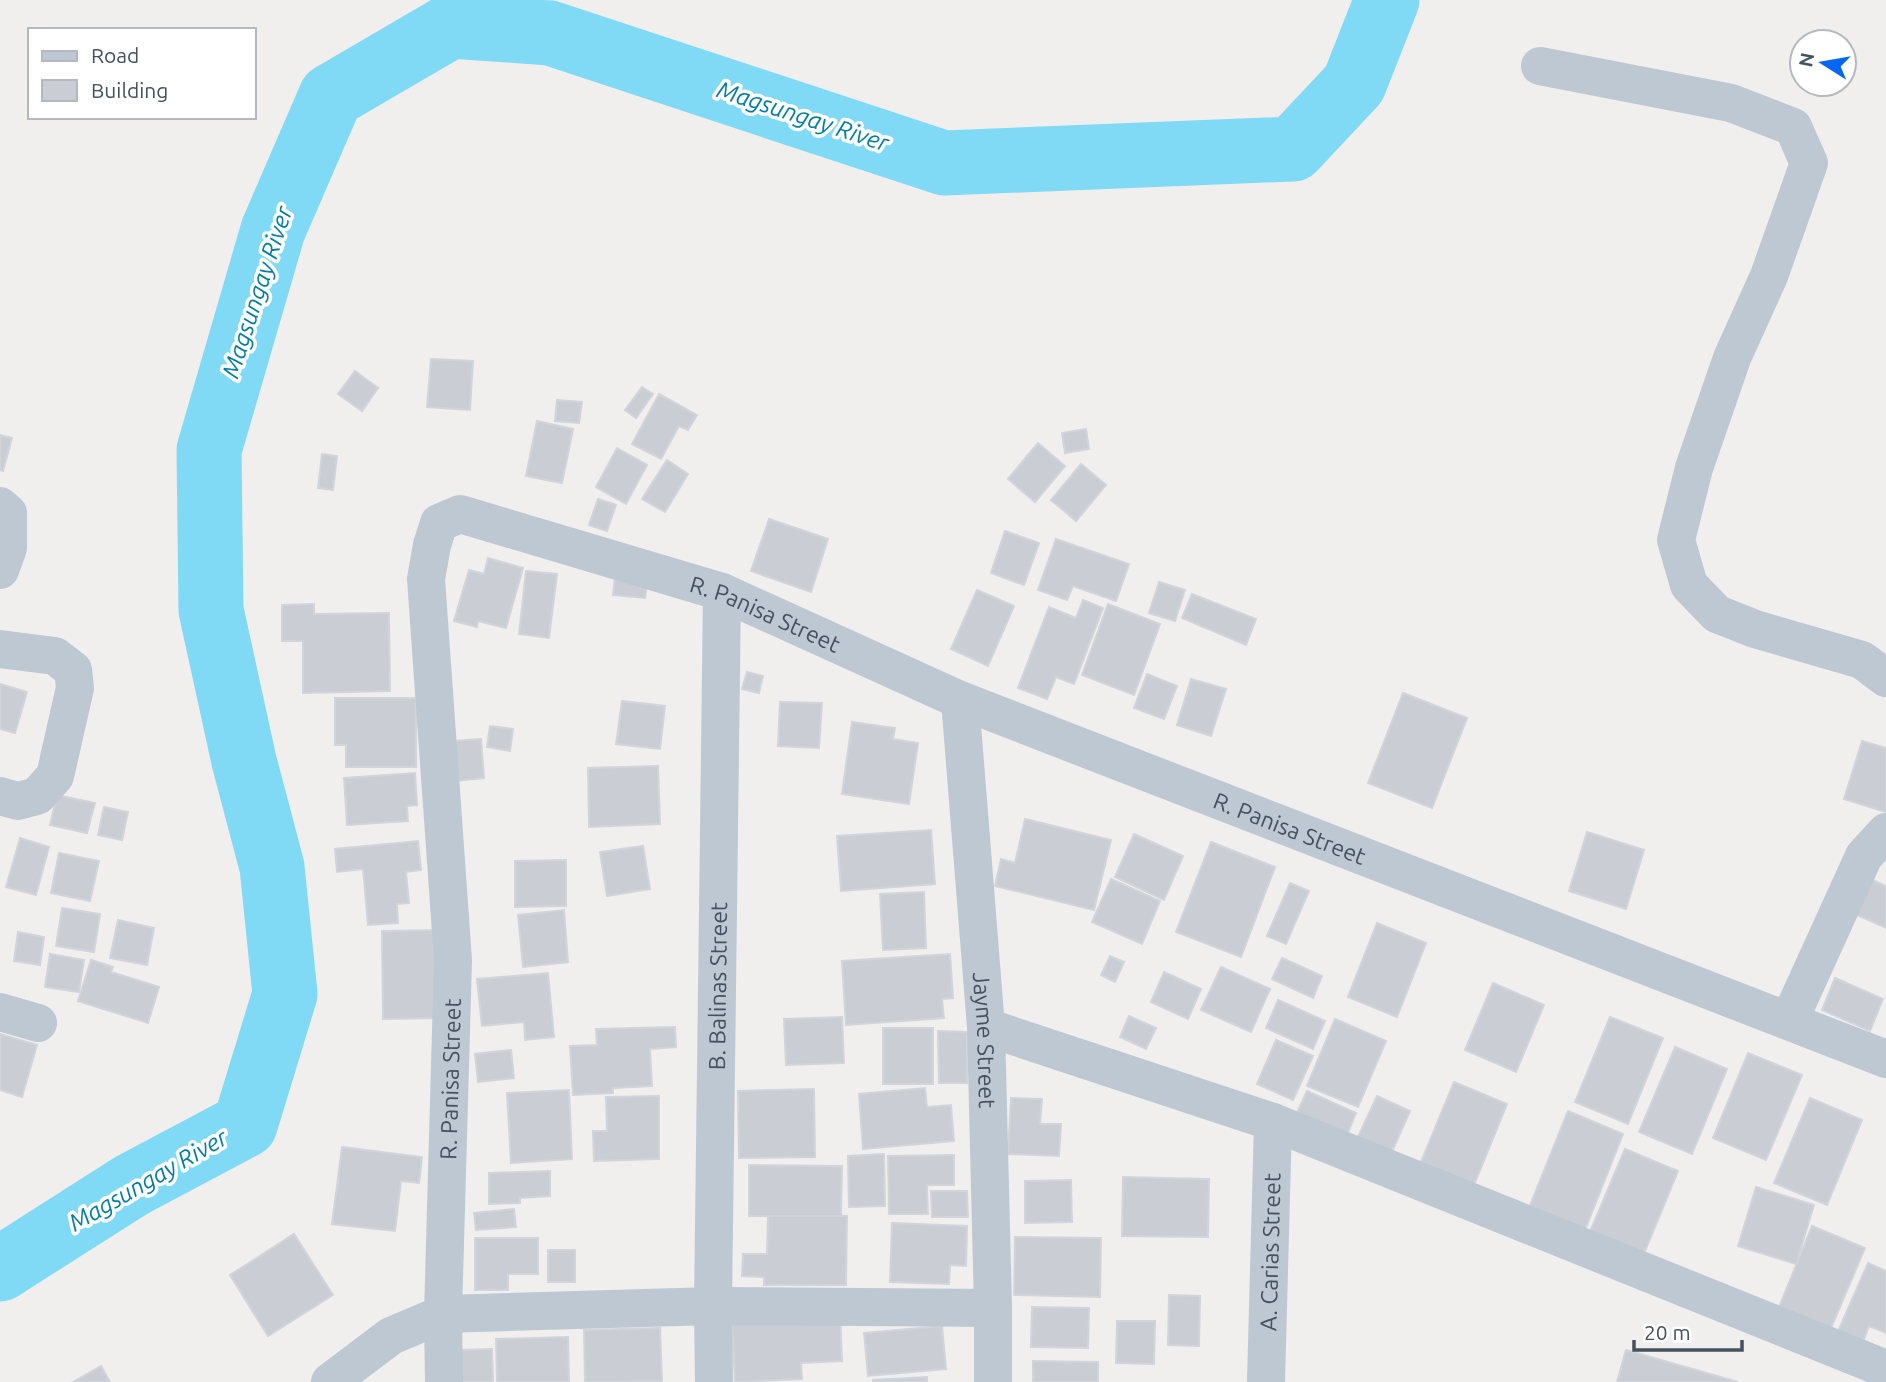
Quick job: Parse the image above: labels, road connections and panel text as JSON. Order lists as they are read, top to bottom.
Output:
{
  "streets": {
    "street": [
      "R. Panisa Street",
      "B. Balinas Street",
      "Jayme Street",
      "A. Carias Street"
    ]
  },
  "crossings": [
    ["R. Panisa Street", "B. Balinas Street"],
    ["R. Panisa Street", "Jayme Street"]
  ],
  "water": ["Magsungay River"],
  "legend": ["Road", "Building"],
  "scale_bar": "20 m",
  "north": "left"
}
